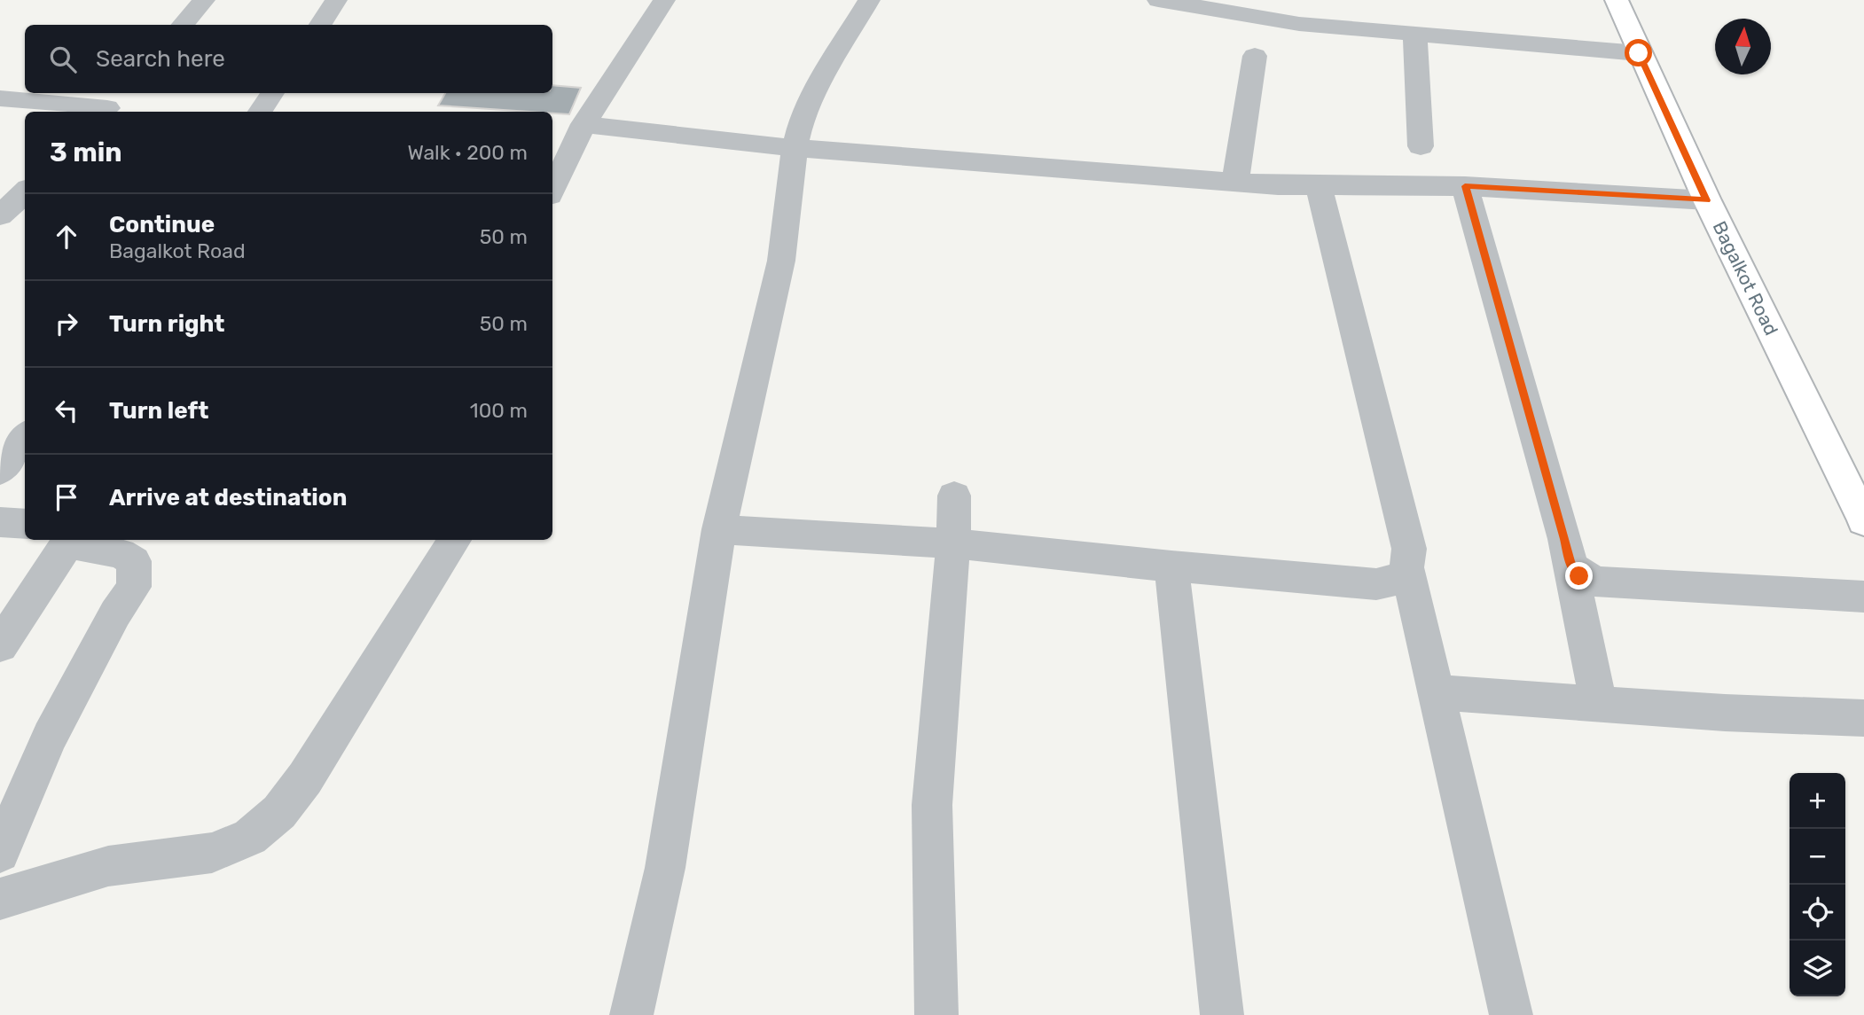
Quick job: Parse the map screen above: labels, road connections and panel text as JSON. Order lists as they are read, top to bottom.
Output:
{
  "streets": {
    "main road": ["Bagalkot Road"]
  },
  "north": "top",
  "page": {
    "search": "Search here",
    "heading": ["3 min", "Walk · 200 m"],
    "list": [
      ["Continue", "Bagalkot Road", "50 m"],
      ["Turn right", "50 m"],
      ["Turn left", "100 m"],
      "Arrive at destination"
    ],
    "map_buttons": ["+", "−"]
  }
}
